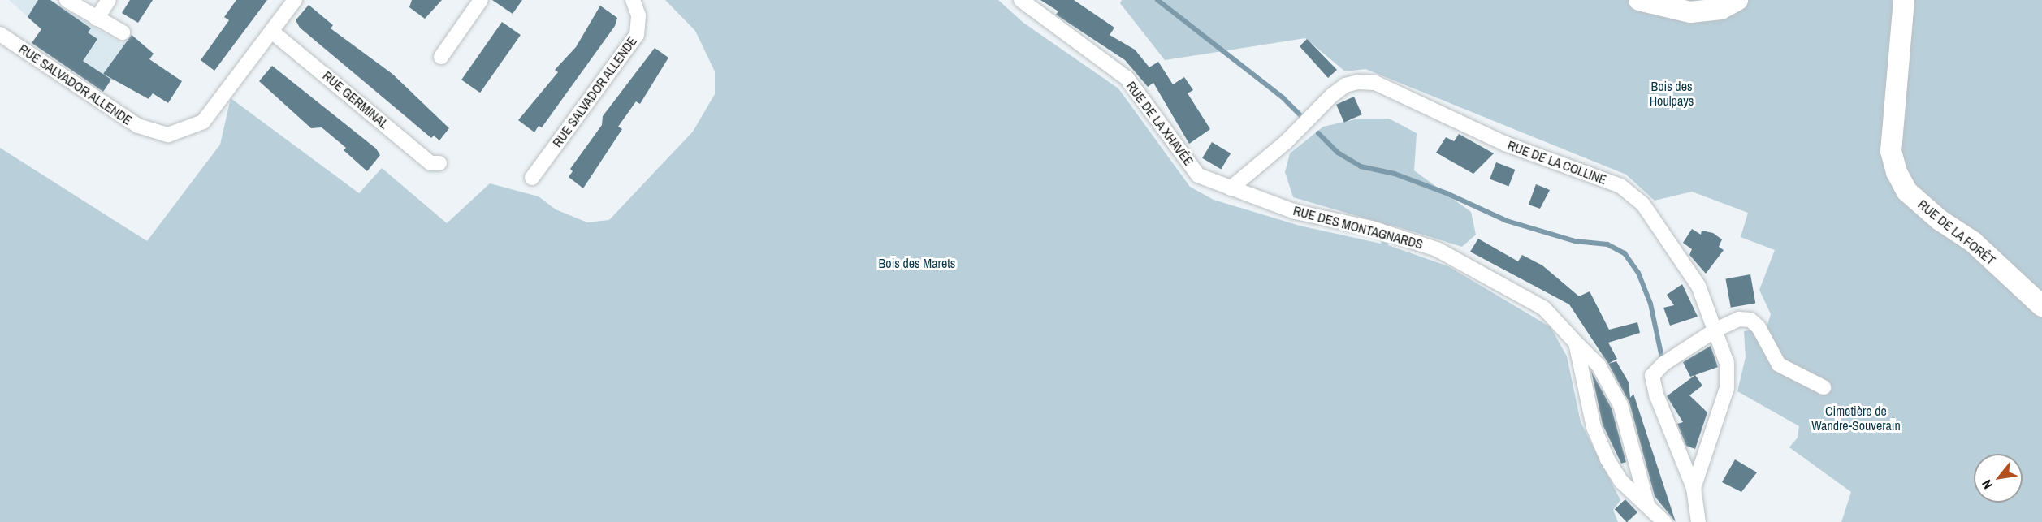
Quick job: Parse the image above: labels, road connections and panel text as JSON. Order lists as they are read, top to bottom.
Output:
{
  "streets": {
    "main road": ["RUE DE LA FORÊT"],
    "street": [
      "RUE SALVADOR ALLENDE",
      "RUE GERMINAL",
      "RUE DE LA XHAVÉE",
      "RUE DE LA COLLINE",
      "RUE DES MONTAGNARDS"
    ]
  },
  "crossings": [
    ["RUE SALVADOR ALLENDE", "RUE GERMINAL"],
    ["RUE DE LA XHAVÉE", "RUE DE LA COLLINE"],
    ["RUE DE LA XHAVÉE", "RUE DES MONTAGNARDS"],
    ["RUE DE LA COLLINE", "RUE DES MONTAGNARDS"]
  ],
  "parks": ["Bois des Houlpays", "Bois des Marets", "Cimetière de Wandre-Souverain"],
  "north": "bottom left"
}
